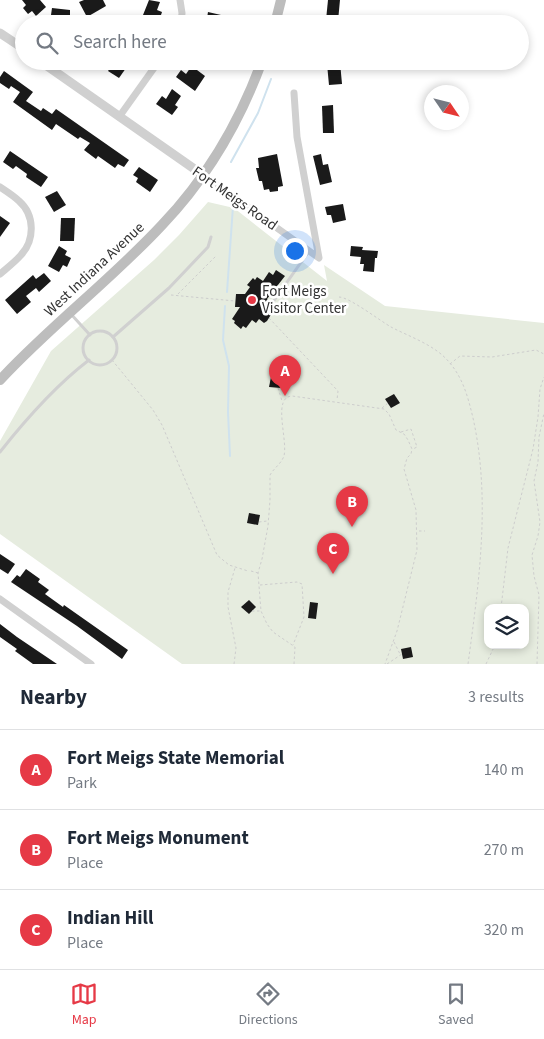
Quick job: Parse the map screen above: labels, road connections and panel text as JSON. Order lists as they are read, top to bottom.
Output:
{
  "streets": {
    "main road": ["West Indiana Avenue"],
    "street": ["Fort Meigs Road"]
  },
  "crossings": [
    ["Fort Meigs Road", "West Indiana Avenue"]
  ],
  "places": ["Fort Meigs Visitor Center"],
  "north": "bottom right",
  "page": {
    "search": "Search here",
    "pins": ["A", "B", "C"],
    "heading": ["Nearby", "3 results"],
    "list": [
      {
        "mark": "A",
        "name": "Fort Meigs State Memorial",
        "note": "Park",
        "value": "140 m"
      },
      {
        "mark": "B",
        "name": "Fort Meigs Monument",
        "note": "Place",
        "value": "270 m"
      },
      {
        "mark": "C",
        "name": "Indian Hill",
        "note": "Place",
        "value": "320 m"
      }
    ],
    "nav": ["Map", "Directions", "Saved"]
  }
}
